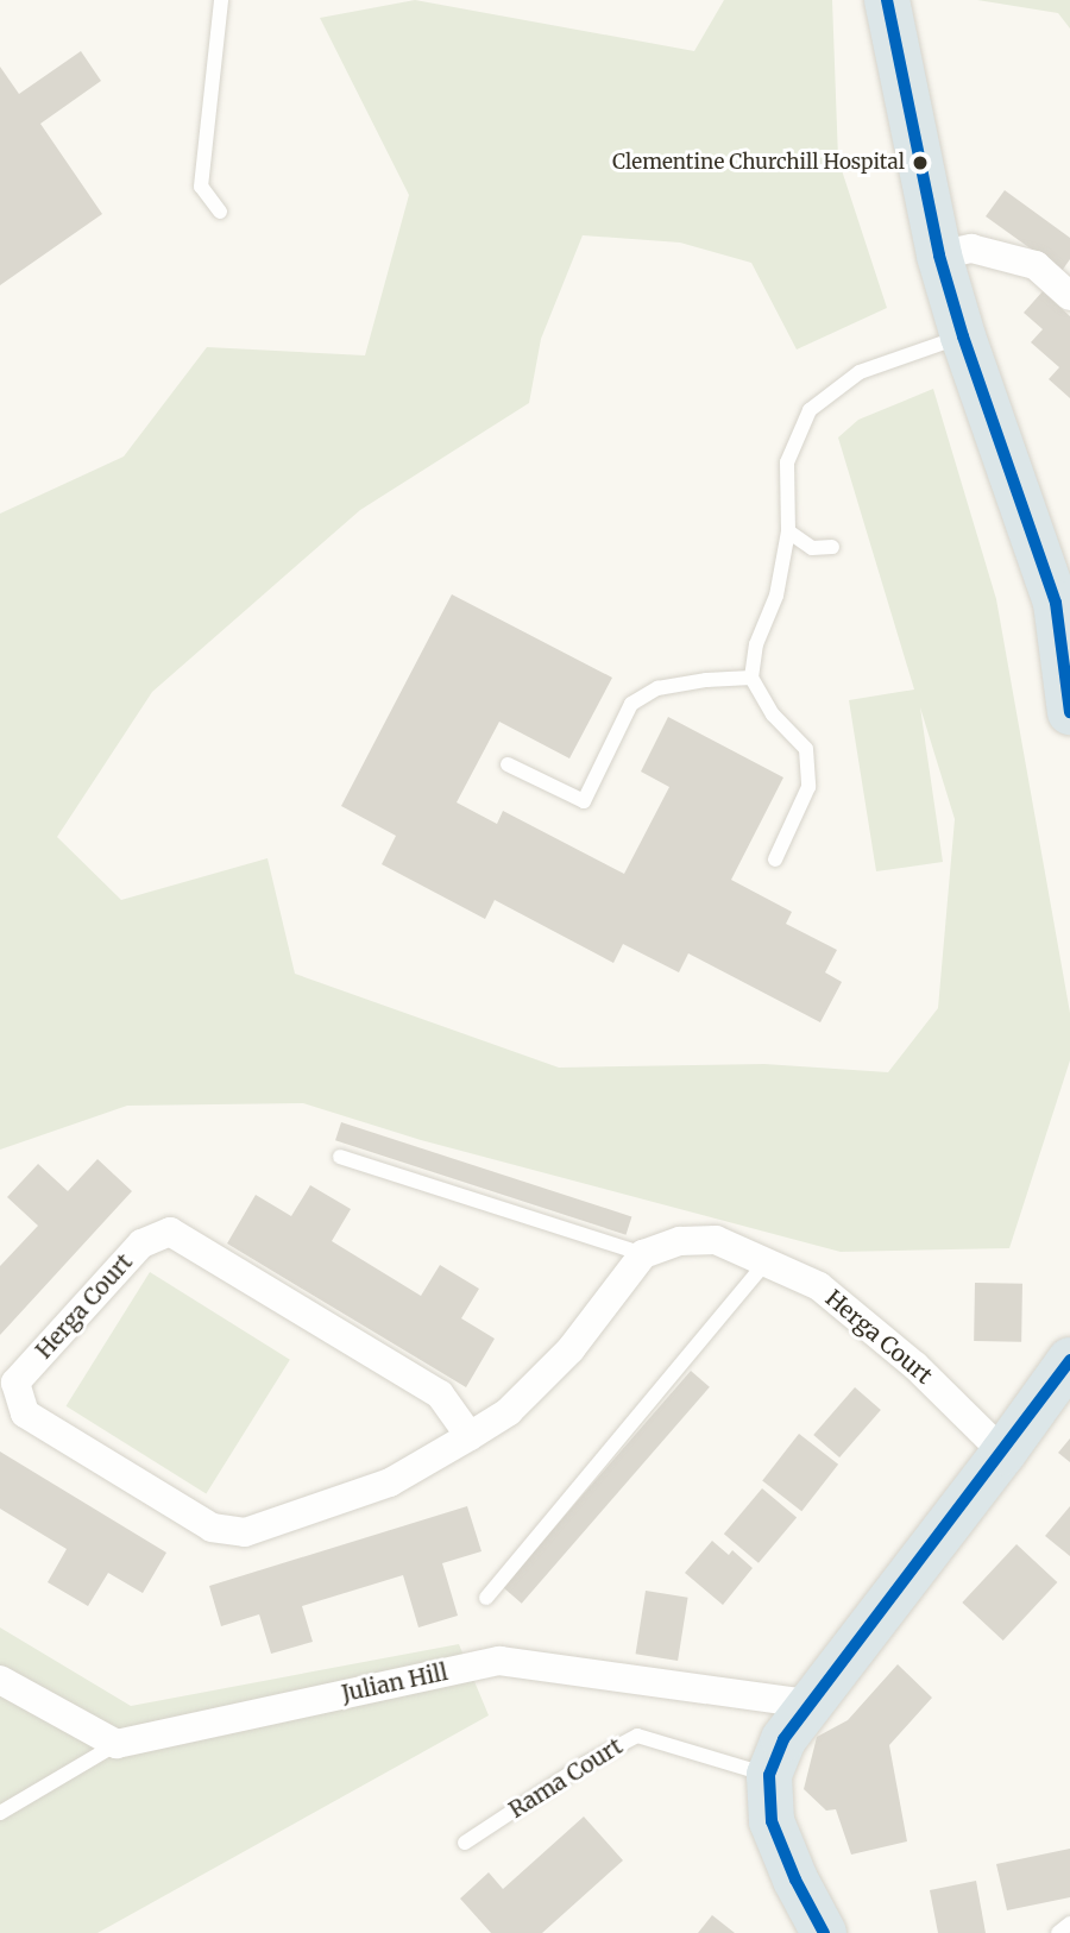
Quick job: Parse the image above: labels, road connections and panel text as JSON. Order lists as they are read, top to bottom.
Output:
{
  "streets": {
    "street": ["Herga Court", "Julian Hill"],
    "lane": ["Rama Court"]
  },
  "places": ["Clementine Churchill Hospital"]
}
